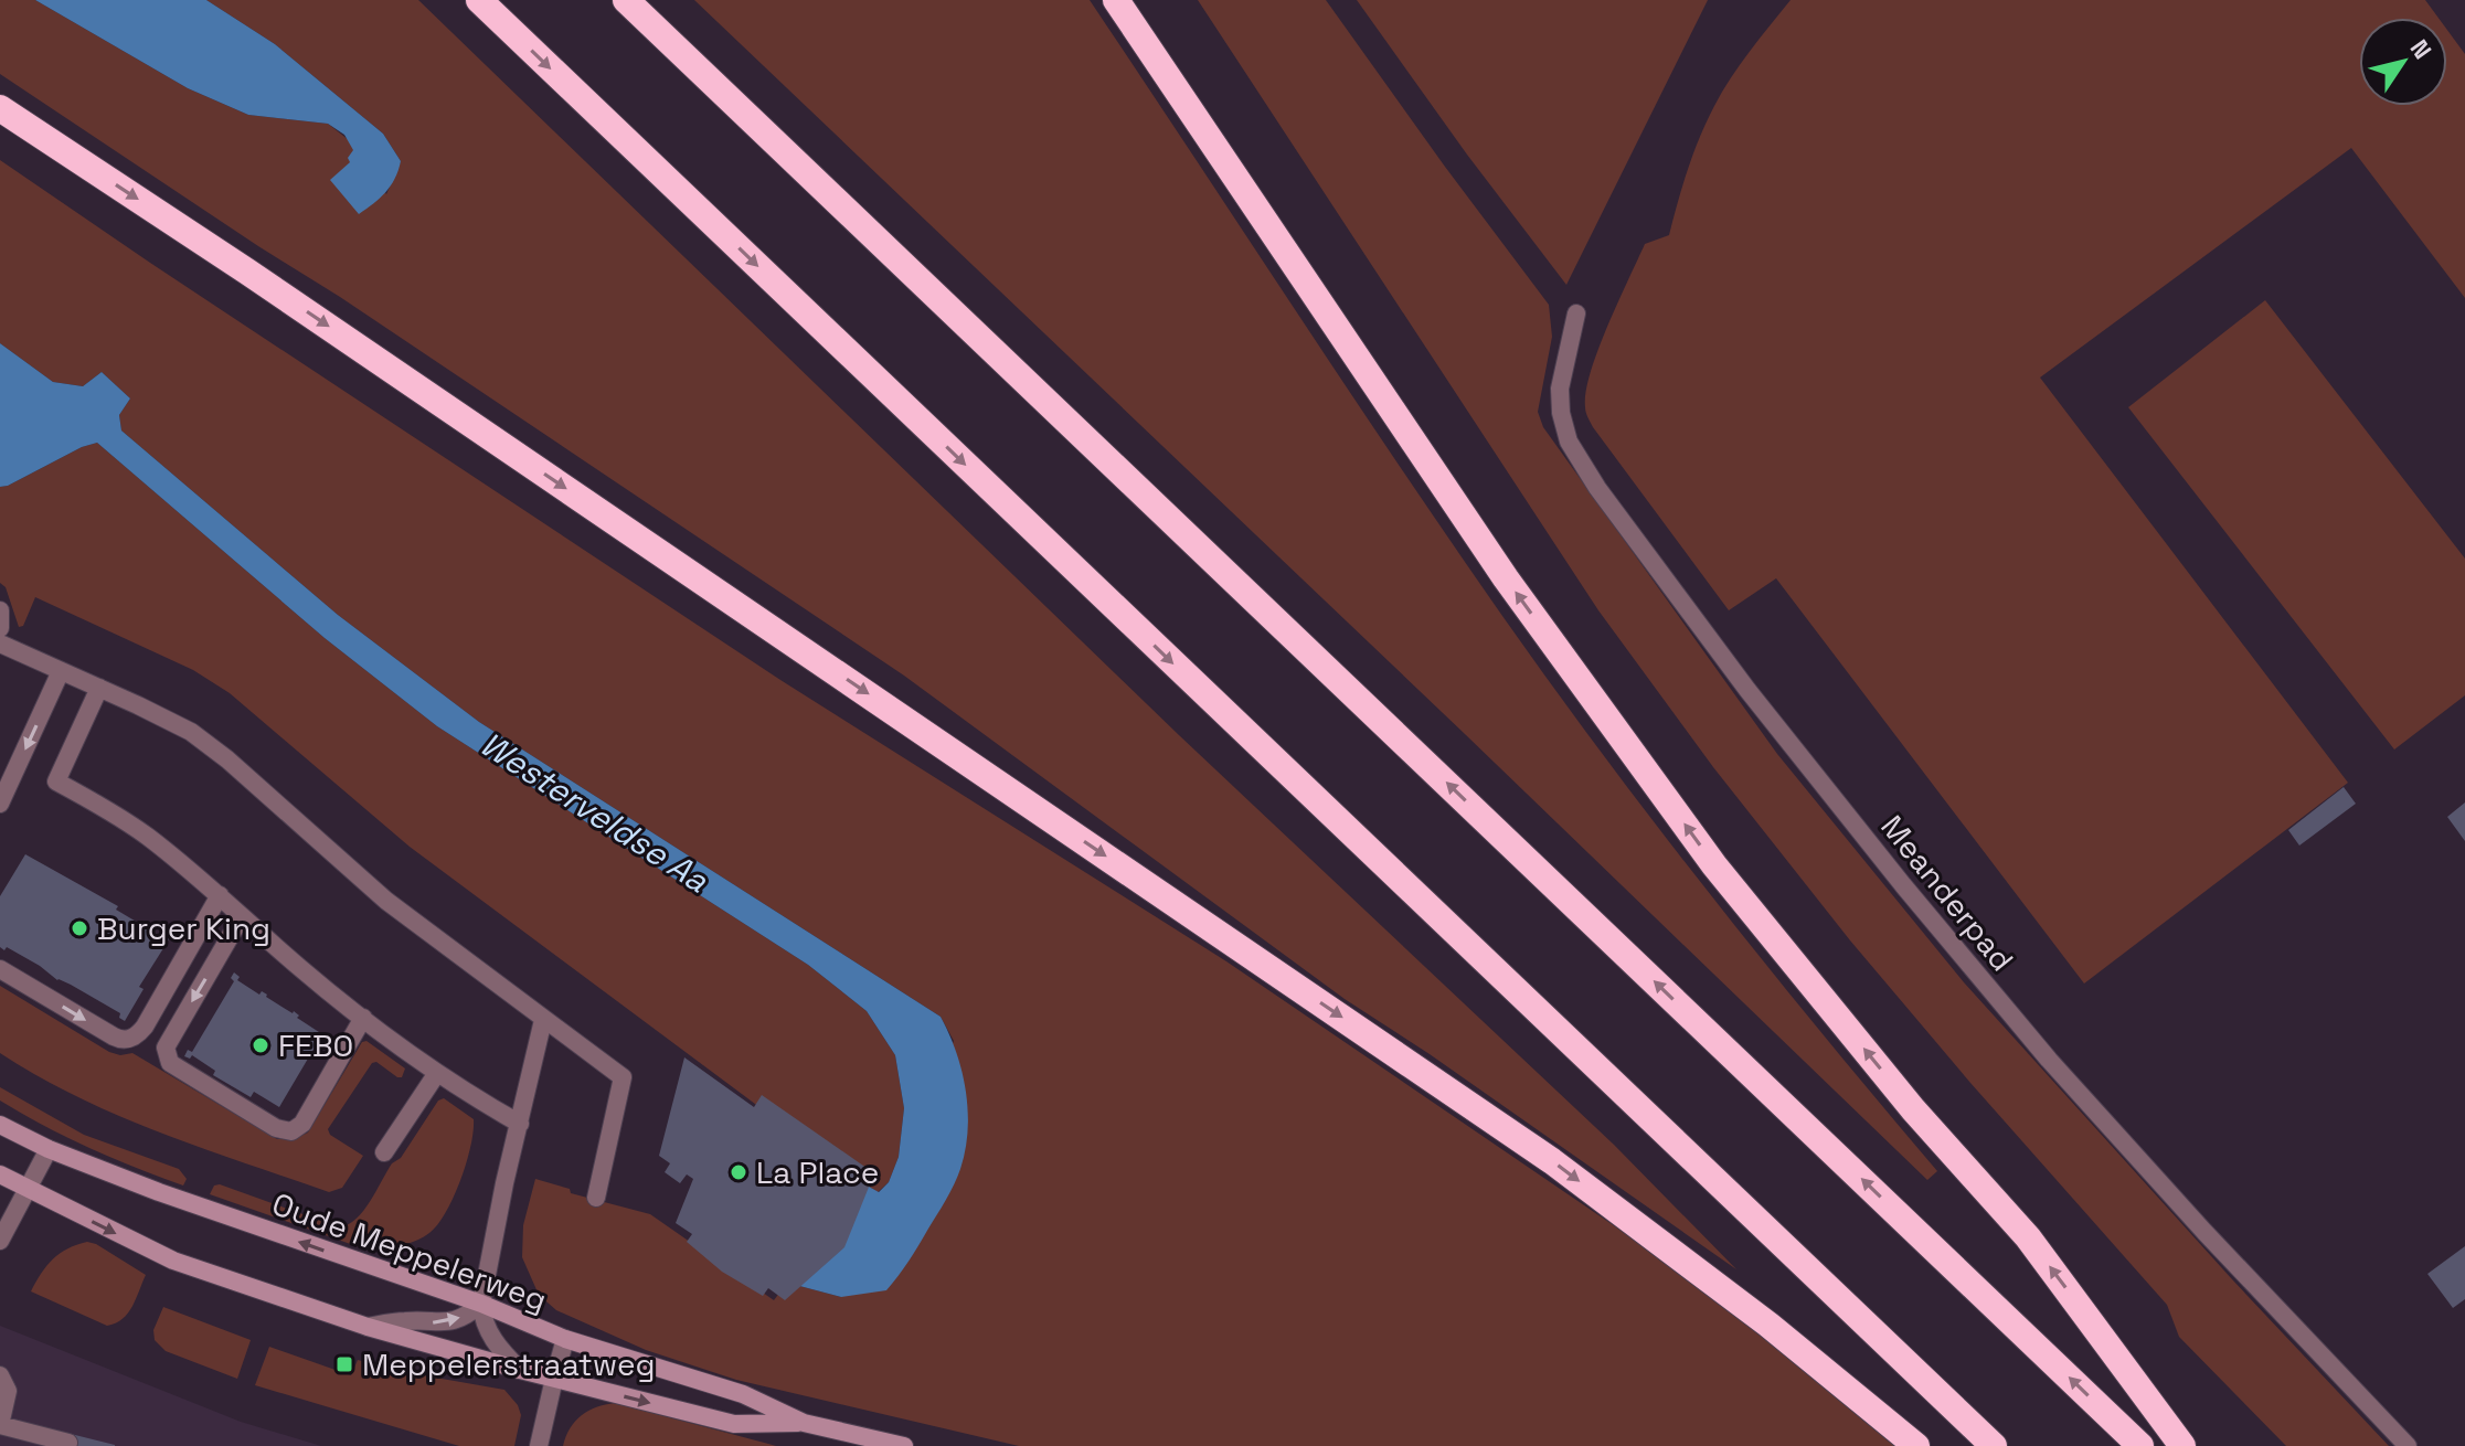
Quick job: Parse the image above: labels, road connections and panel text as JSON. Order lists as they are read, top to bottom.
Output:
{
  "streets": {
    "main road": ["Oude Meppelerweg"],
    "street": ["Meanderpad"]
  },
  "water": ["Westerveldse Aa"],
  "places": {
    "other": ["Burger King", "FEBO", "La Place"],
    "transit": ["Meppelerstraatweg"]
  },
  "north": "top right"
}
